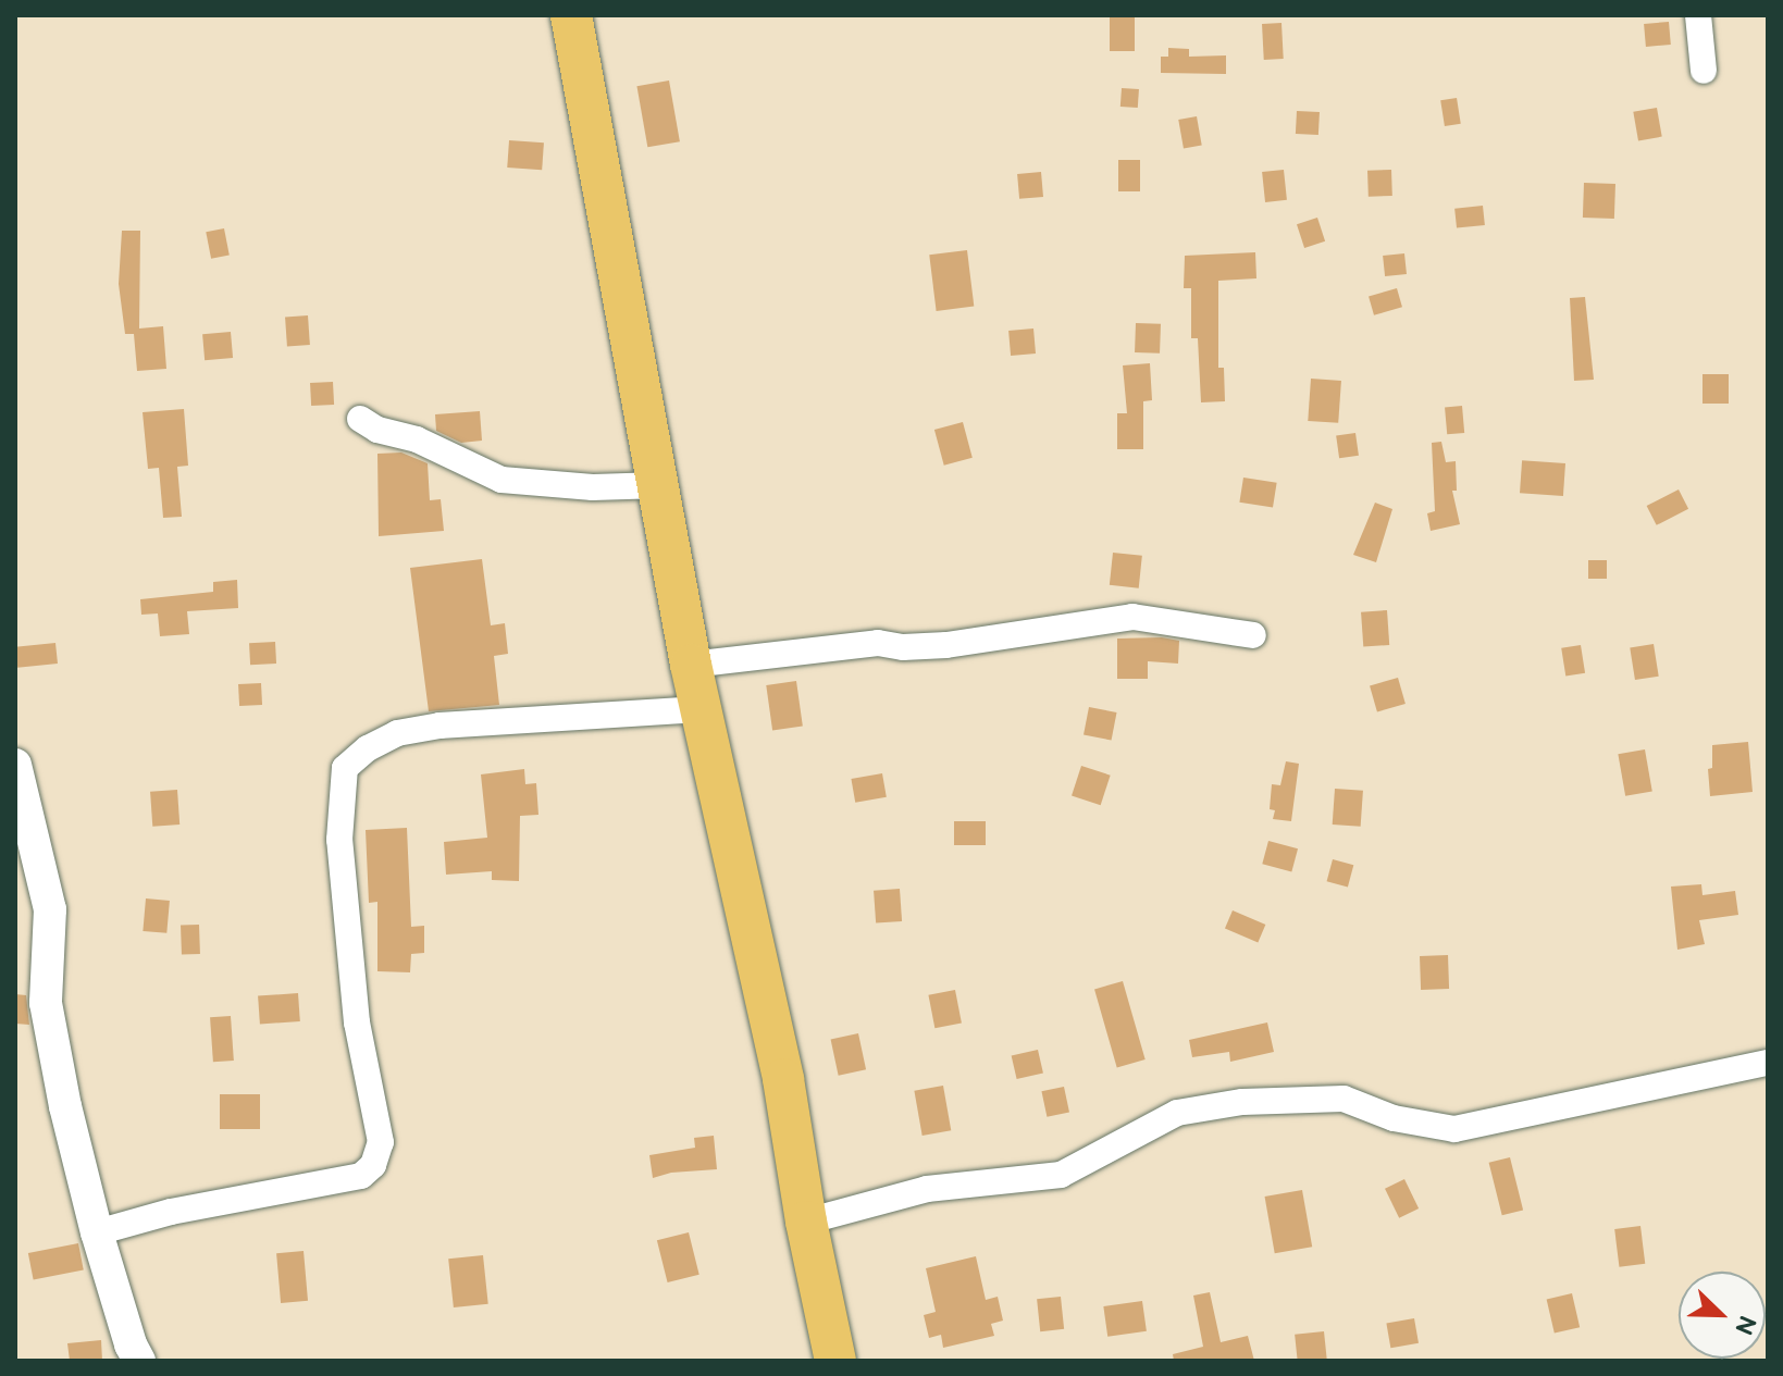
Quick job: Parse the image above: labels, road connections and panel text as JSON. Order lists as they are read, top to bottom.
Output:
{
  "north": "bottom right"
}
